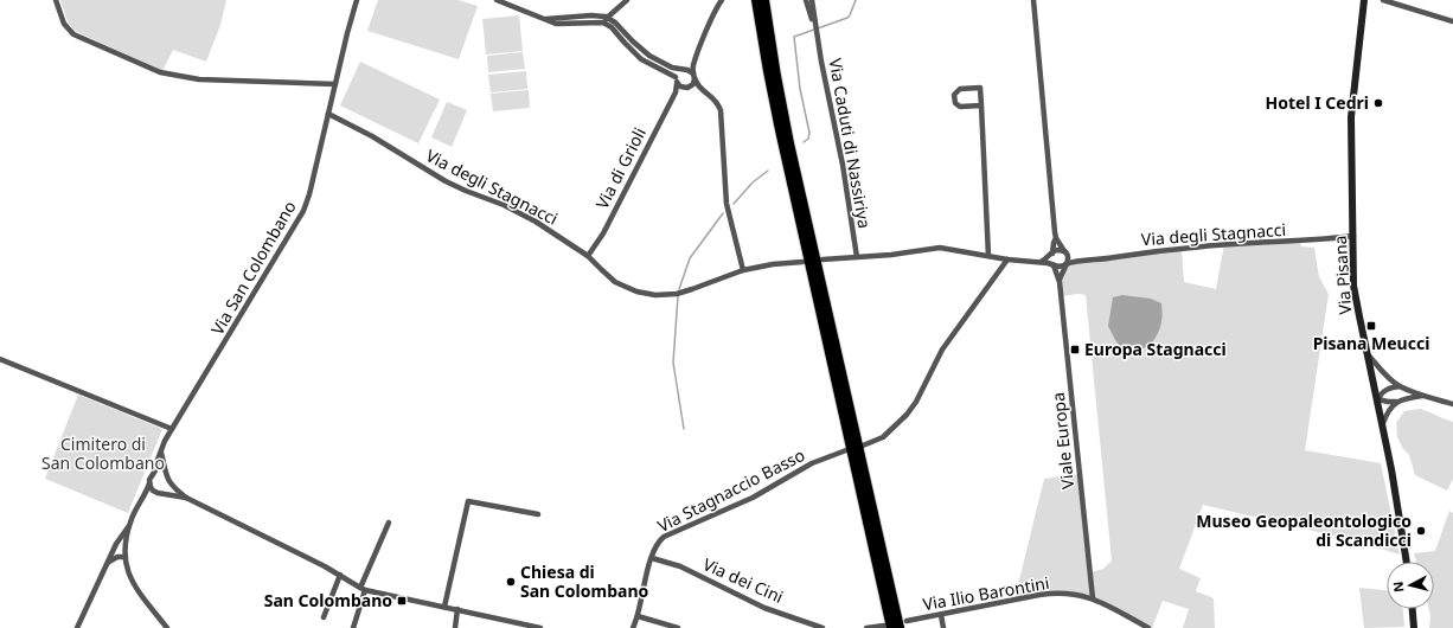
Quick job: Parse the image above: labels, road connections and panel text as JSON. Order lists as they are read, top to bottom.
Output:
{
  "streets": {
    "main road": ["Via Pisana"],
    "street": [
      "Via Caduti di Nassiriya",
      "Via di Grioli",
      "Via degli Stagnacci",
      "Via San Colombano",
      "Viale Europa",
      "Via Stagnaccio Basso",
      "Via dei Cini",
      "Via Ilio Barontini"
    ]
  },
  "crossings": [
    ["Via Caduti di Nassiriya", "Via degli Stagnacci"],
    ["Via di Grioli", "Via degli Stagnacci"],
    ["Via degli Stagnacci", "Via San Colombano"],
    ["Via degli Stagnacci", "Via Pisana"],
    ["Via degli Stagnacci", "Viale Europa"],
    ["Viale Europa", "Via Ilio Barontini"],
    ["Via Stagnaccio Basso", "Via dei Cini"]
  ],
  "parks": ["Cimitero di San Colombano"],
  "places": {
    "other": ["Hotel I Cedri", "Museo Geopaleontologico di Scandicci", "Chiesa di San Colombano"],
    "transit": ["Pisana Meucci", "Europa Stagnacci", "San Colombano"]
  },
  "north": "left"
}
